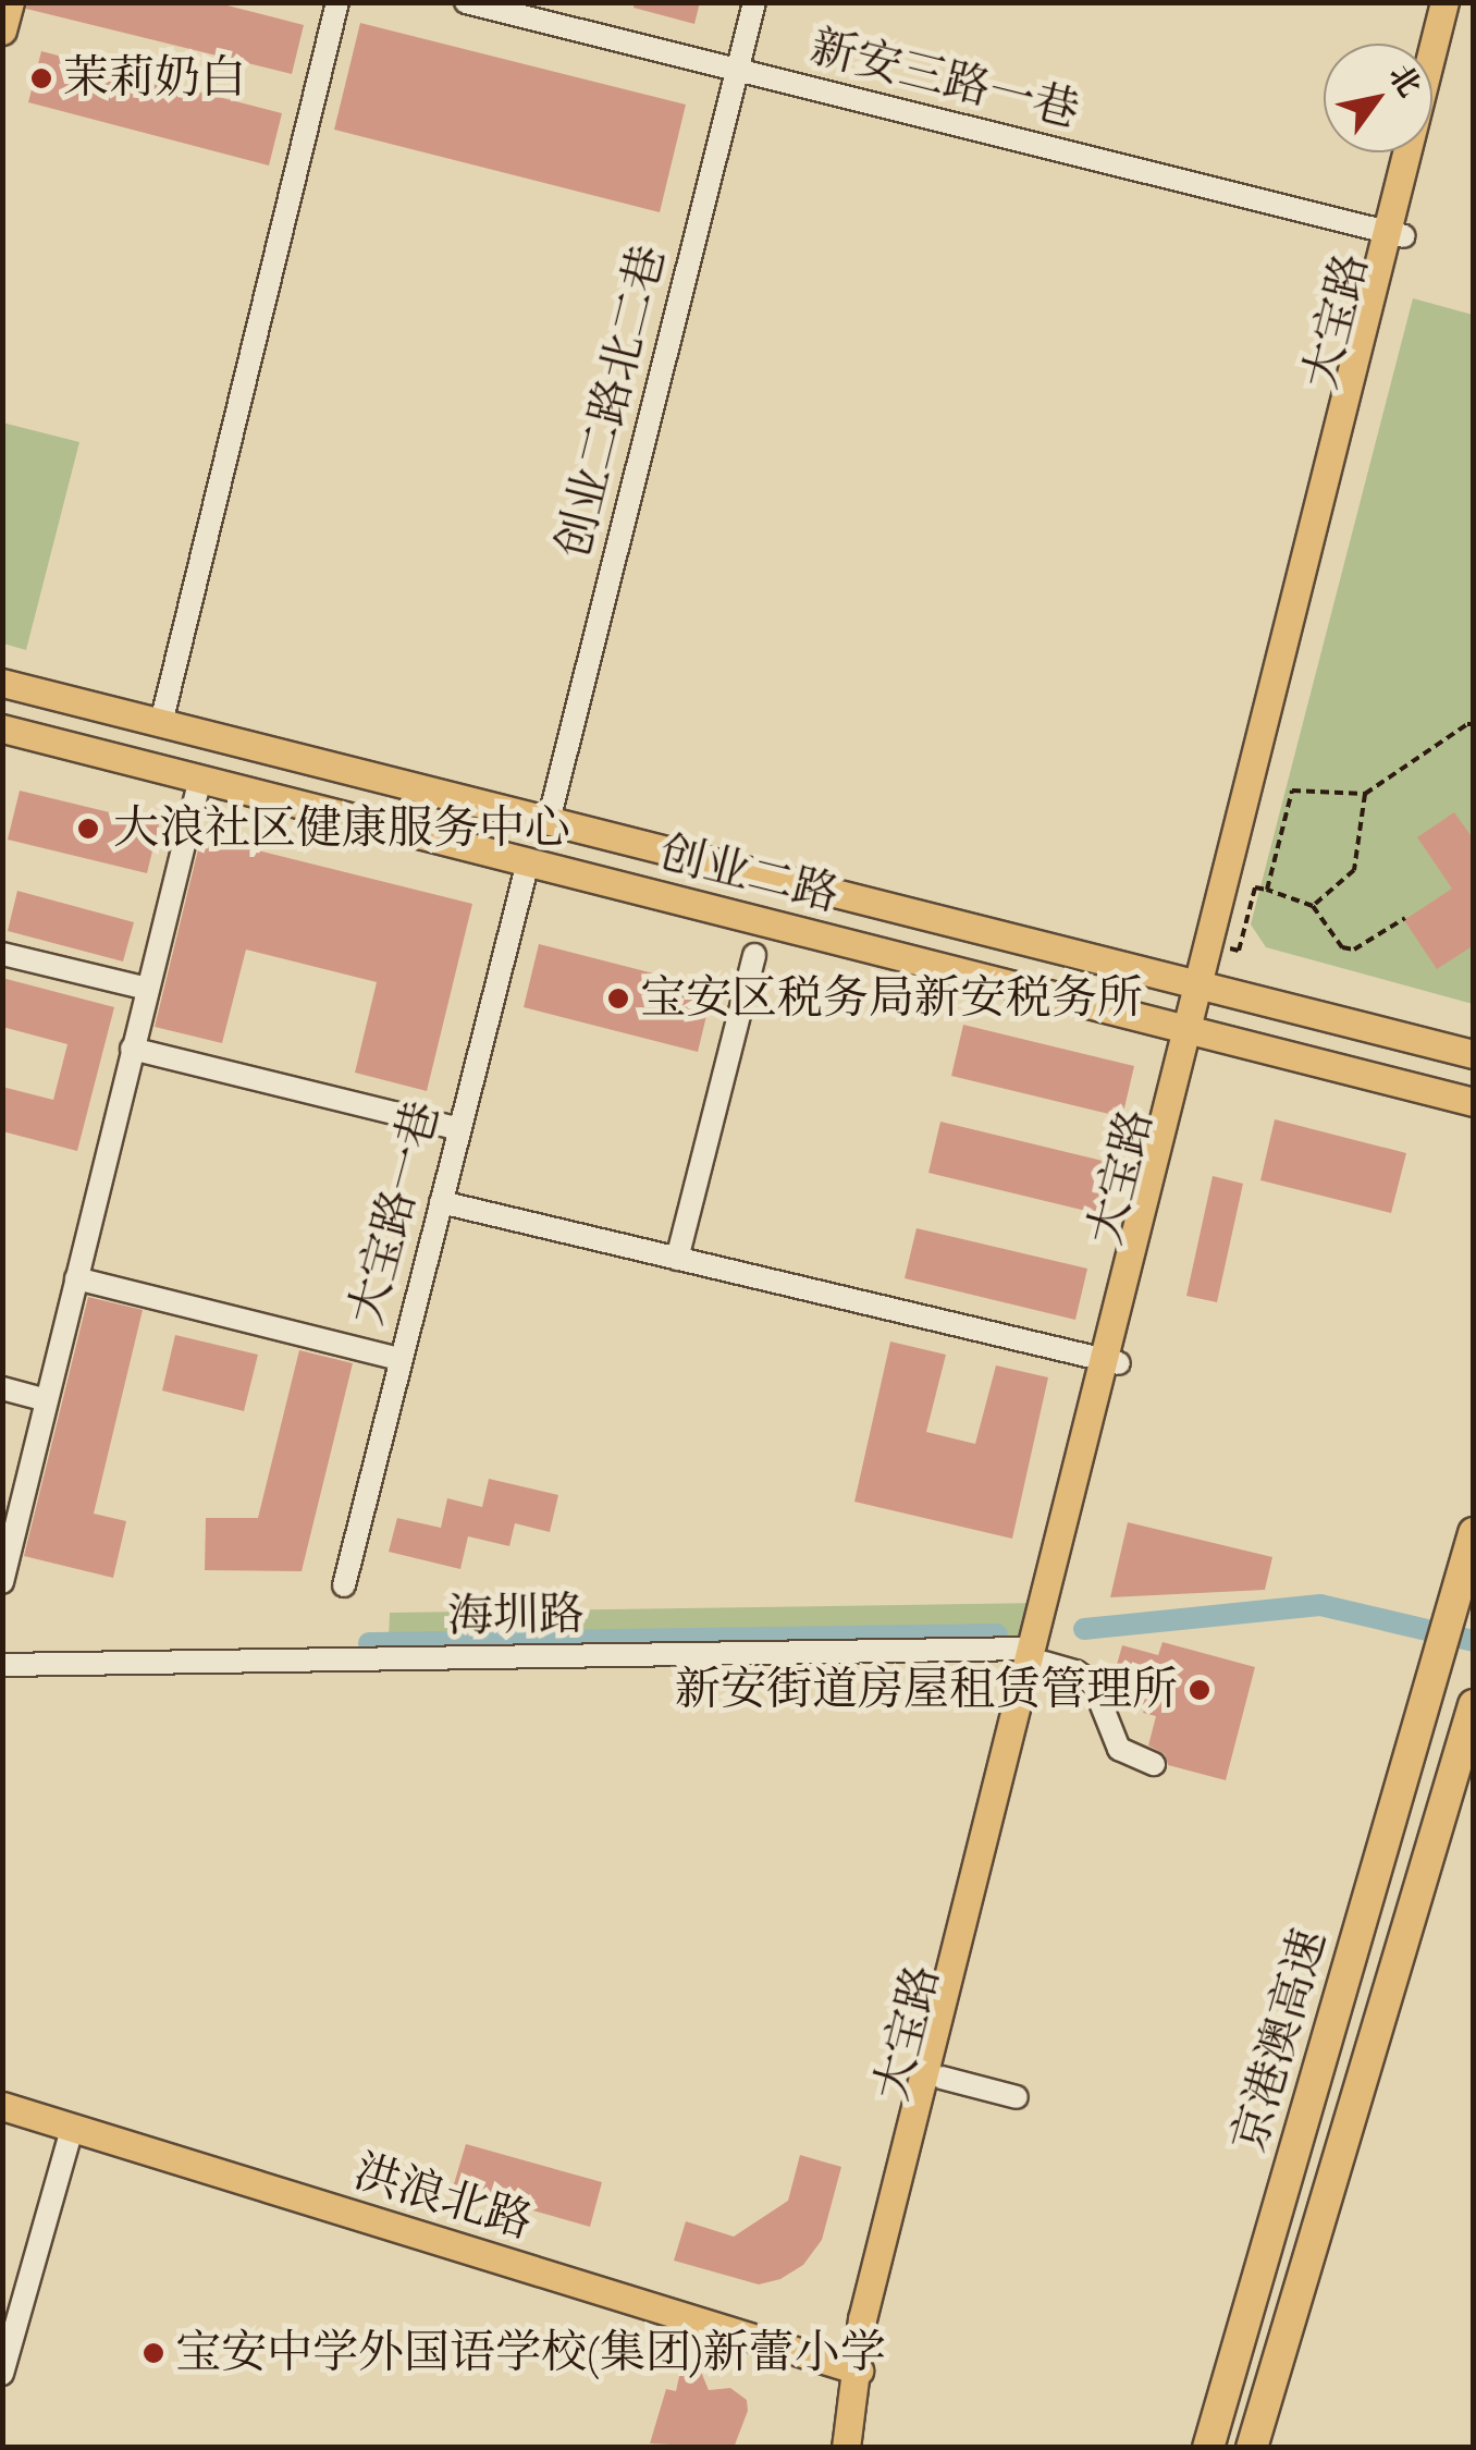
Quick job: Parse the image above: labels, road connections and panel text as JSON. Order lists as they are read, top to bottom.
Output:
{
  "streets": {
    "highway": ["京港澳高速"],
    "main road": ["大宝路", "创业二路", "洪浪北路"],
    "street": [
      "新安三路一巷",
      "创业二路北二巷",
      "大宝路一巷",
      "海圳路"
    ]
  },
  "crossings": [
    ["新安三路一巷", "大宝路"],
    ["新安三路一巷", "创业二路北二巷"],
    ["大宝路", "创业二路"],
    ["大宝路", "海圳路"],
    ["大宝路", "洪浪北路"],
    ["创业二路北二巷", "创业二路"],
    ["创业二路", "大宝路一巷"]
  ],
  "places": [
    "茉莉奶白",
    "大浪社区健康服务中心",
    "宝安区税务局新安税务所",
    "新安街道房屋租赁管理所",
    "宝安中学外国语学校(集团)新蕾小学"
  ],
  "north": "top right"
}
